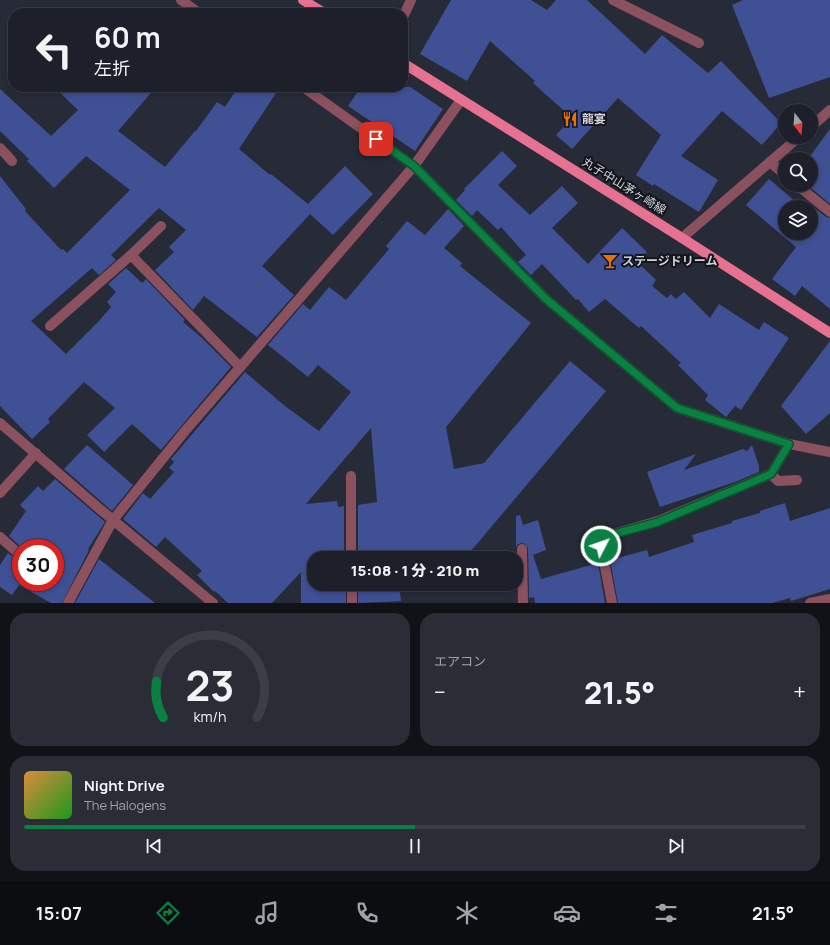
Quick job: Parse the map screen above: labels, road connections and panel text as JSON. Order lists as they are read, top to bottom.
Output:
{
  "streets": {
    "main road": ["丸子中山茅ヶ崎線"]
  },
  "places": {
    "restaurant": ["龍宴"],
    "bar": ["ステージドリーム"]
  },
  "north": "bottom",
  "page": {
    "turn": ["60 m", "左折"],
    "limit": "30",
    "trip": "15:08 · 1 分 · 210 m",
    "tile": "エアコン",
    "heat": ["−", "21.5°", "+"],
    "song": ["Night Drive", "The Halogens"],
    "tabs": ["15:07", "21.5°"],
    "gauge": ["23", "km/h"]
  }
}
